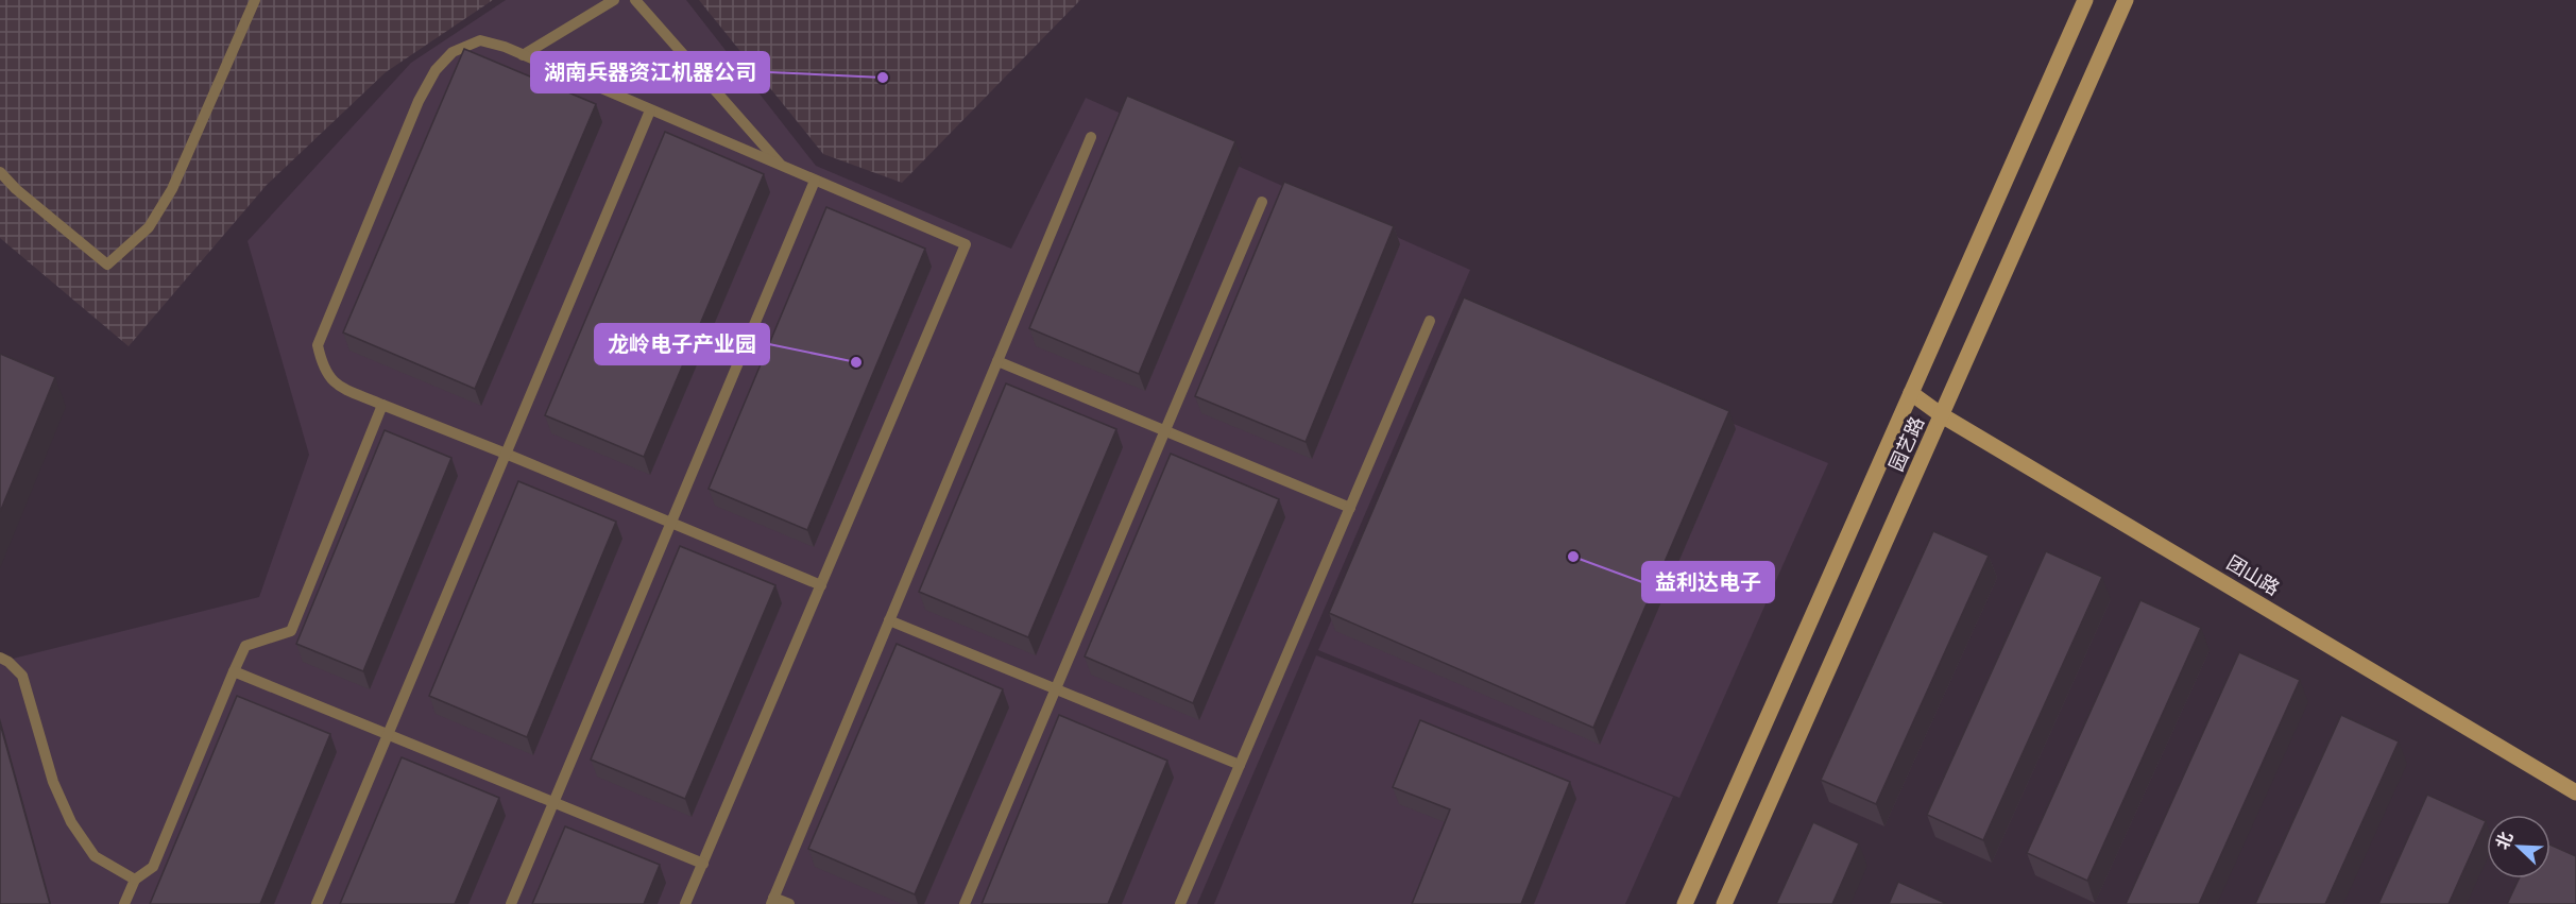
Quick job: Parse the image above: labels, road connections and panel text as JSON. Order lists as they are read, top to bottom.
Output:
{
  "streets": {
    "street": ["园艺路", "团山路"]
  },
  "crossings": [
    ["园艺路", "团山路"]
  ],
  "places": ["湖南兵器资江机器公司", "龙岭电子产业园", "益利达电子"],
  "north": "top left"
}
